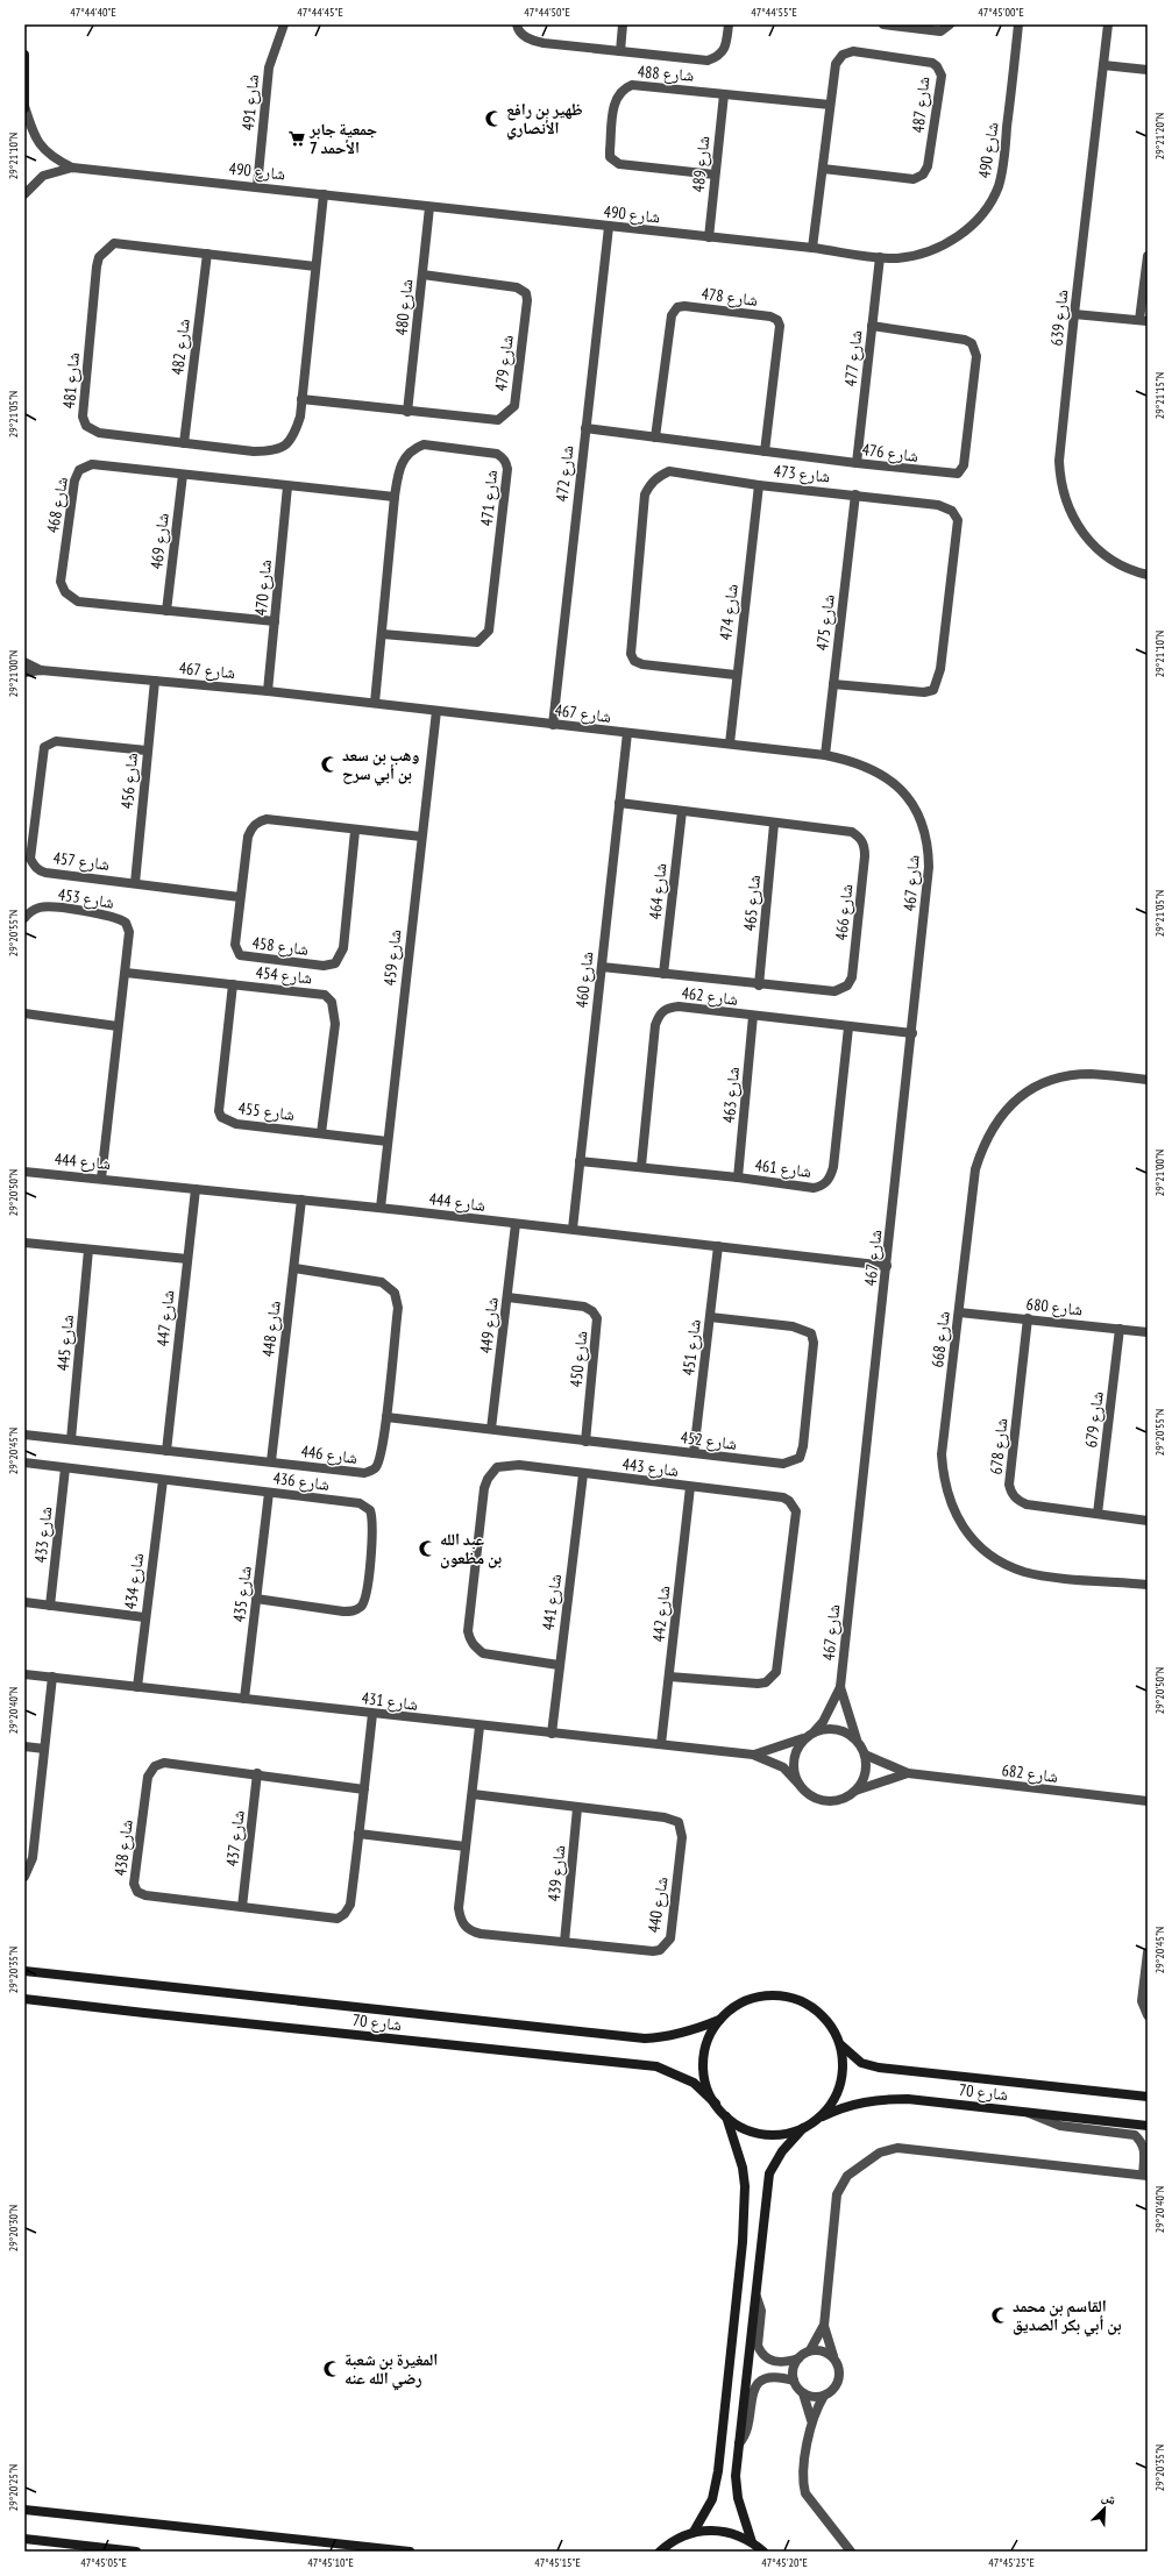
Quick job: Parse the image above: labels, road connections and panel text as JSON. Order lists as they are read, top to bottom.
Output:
{
  "streets": {
    "main road": ["شارع 70"],
    "street": [
      "شارع 488",
      "شارع 491",
      "شارع 487",
      "شارع 490",
      "شارع 489",
      "شارع 478",
      "شارع 480",
      "شارع 639",
      "شارع 482",
      "شارع 477",
      "شارع 479",
      "شارع 481",
      "شارع 476",
      "شارع 472",
      "شارع 473",
      "شارع 471",
      "شارع 468",
      "شارع 469",
      "شارع 470",
      "شارع 474",
      "شارع 475",
      "شارع 467",
      "شارع 456",
      "شارع 457",
      "شارع 464",
      "شارع 453",
      "شارع 465",
      "شارع 466",
      "شارع 458",
      "شارع 459",
      "شارع 454",
      "شارع 460",
      "شارع 462",
      "شارع 463",
      "شارع 455",
      "شارع 444",
      "شارع 461",
      "شارع 680",
      "شارع 447",
      "شارع 449",
      "شارع 448",
      "شارع 668",
      "شارع 445",
      "شارع 451",
      "شارع 450",
      "شارع 679",
      "شارع 452",
      "شارع 678",
      "شارع 446",
      "شارع 443",
      "شارع 436",
      "شارع 433",
      "شارع 434",
      "شارع 435",
      "شارع 441",
      "شارع 442",
      "شارع 431",
      "شارع 682",
      "شارع 437",
      "شارع 438",
      "شارع 439",
      "شارع 440"
    ]
  },
  "crossings": [
    ["شارع 488", "شارع 487"],
    ["شارع 488", "شارع 489"],
    ["شارع 491", "شارع 490"],
    ["شارع 487", "شارع 490"],
    ["شارع 490", "شارع 489"],
    ["شارع 490", "شارع 480"],
    ["شارع 490", "شارع 477"],
    ["شارع 490", "شارع 481"],
    ["شارع 490", "شارع 472"],
    ["شارع 478", "شارع 476"],
    ["شارع 480", "شارع 479"],
    ["شارع 482", "شارع 481"],
    ["شارع 477", "شارع 476"],
    ["شارع 479", "شارع 481"],
    ["شارع 476", "شارع 472"],
    ["شارع 472", "شارع 467"],
    ["شارع 473", "شارع 474"],
    ["شارع 473", "شارع 475"],
    ["شارع 471", "شارع 468"],
    ["شارع 471", "شارع 467"],
    ["شارع 468", "شارع 469"],
    ["شارع 468", "شارع 470"],
    ["شارع 470", "شارع 467"],
    ["شارع 474", "شارع 467"],
    ["شارع 475", "شارع 467"],
    ["شارع 467", "شارع 456"],
    ["شارع 467", "شارع 459"],
    ["شارع 467", "شارع 460"],
    ["شارع 467", "شارع 462"],
    ["شارع 467", "شارع 444"],
    ["شارع 467", "شارع 431"],
    ["شارع 467", "شارع 682"],
    ["شارع 456", "شارع 457"],
    ["شارع 457", "شارع 458"],
    ["شارع 464", "شارع 466"],
    ["شارع 453", "شارع 454"],
    ["شارع 453", "شارع 444"],
    ["شارع 465", "شارع 466"],
    ["شارع 466", "شارع 460"],
    ["شارع 458", "شارع 459"],
    ["شارع 459", "شارع 455"],
    ["شارع 459", "شارع 444"],
    ["شارع 454", "شارع 455"],
    ["شارع 460", "شارع 444"],
    ["شارع 460", "شارع 461"],
    ["شارع 462", "شارع 463"],
    ["شارع 462", "شارع 461"],
    ["شارع 463", "شارع 461"],
    ["شارع 444", "شارع 447"],
    ["شارع 444", "شارع 449"],
    ["شارع 444", "شارع 448"],
    ["شارع 444", "شارع 451"],
    ["شارع 680", "شارع 668"],
    ["شارع 680", "شارع 679"],
    ["شارع 680", "شارع 678"],
    ["شارع 447", "شارع 446"],
    ["شارع 449", "شارع 450"],
    ["شارع 449", "شارع 452"],
    ["شارع 448", "شارع 446"],
    ["شارع 445", "شارع 446"],
    ["شارع 451", "شارع 452"],
    ["شارع 450", "شارع 452"],
    ["شارع 679", "شارع 678"],
    ["شارع 452", "شارع 446"],
    ["شارع 443", "شارع 441"],
    ["شارع 443", "شارع 442"],
    ["شارع 436", "شارع 433"],
    ["شارع 436", "شارع 434"],
    ["شارع 436", "شارع 435"],
    ["شارع 434", "شارع 431"],
    ["شارع 435", "شارع 431"],
    ["شارع 441", "شارع 431"],
    ["شارع 442", "شارع 431"],
    ["شارع 431", "شارع 682"],
    ["شارع 431", "شارع 438"],
    ["شارع 431", "شارع 440"],
    ["شارع 437", "شارع 438"],
    ["شارع 439", "شارع 440"]
  ],
  "places": {
    "mosque": [
      "ظهير بن رافع الأنصاري",
      "وهب بن سعد بن أبي سرح",
      "عبد الله بن مظعون",
      "القاسم بن محمد بن أبي بكر الصديق",
      "المغيرة بن شعبة رضي الله عنه"
    ],
    "supermarket": ["جمعية جابر الأحمد 7"]
  },
  "north": "top right",
  "coordinates": [
    "47°44'40\"E",
    "47°44'45\"E",
    "47°44'50\"E",
    "47°44'55\"E",
    "47°45'00\"E",
    "29°21'20\"N",
    "29°21'10\"N",
    "29°21'15\"N",
    "29°21'05\"N",
    "29°21'00\"N",
    "29°20'55\"N",
    "29°20'50\"N",
    "29°20'45\"N",
    "29°20'40\"N",
    "29°20'35\"N",
    "29°20'30\"N",
    "29°20'25\"N",
    "47°45'05\"E",
    "47°45'10\"E",
    "47°45'15\"E",
    "47°45'20\"E",
    "47°45'25\"E"
  ]
}
